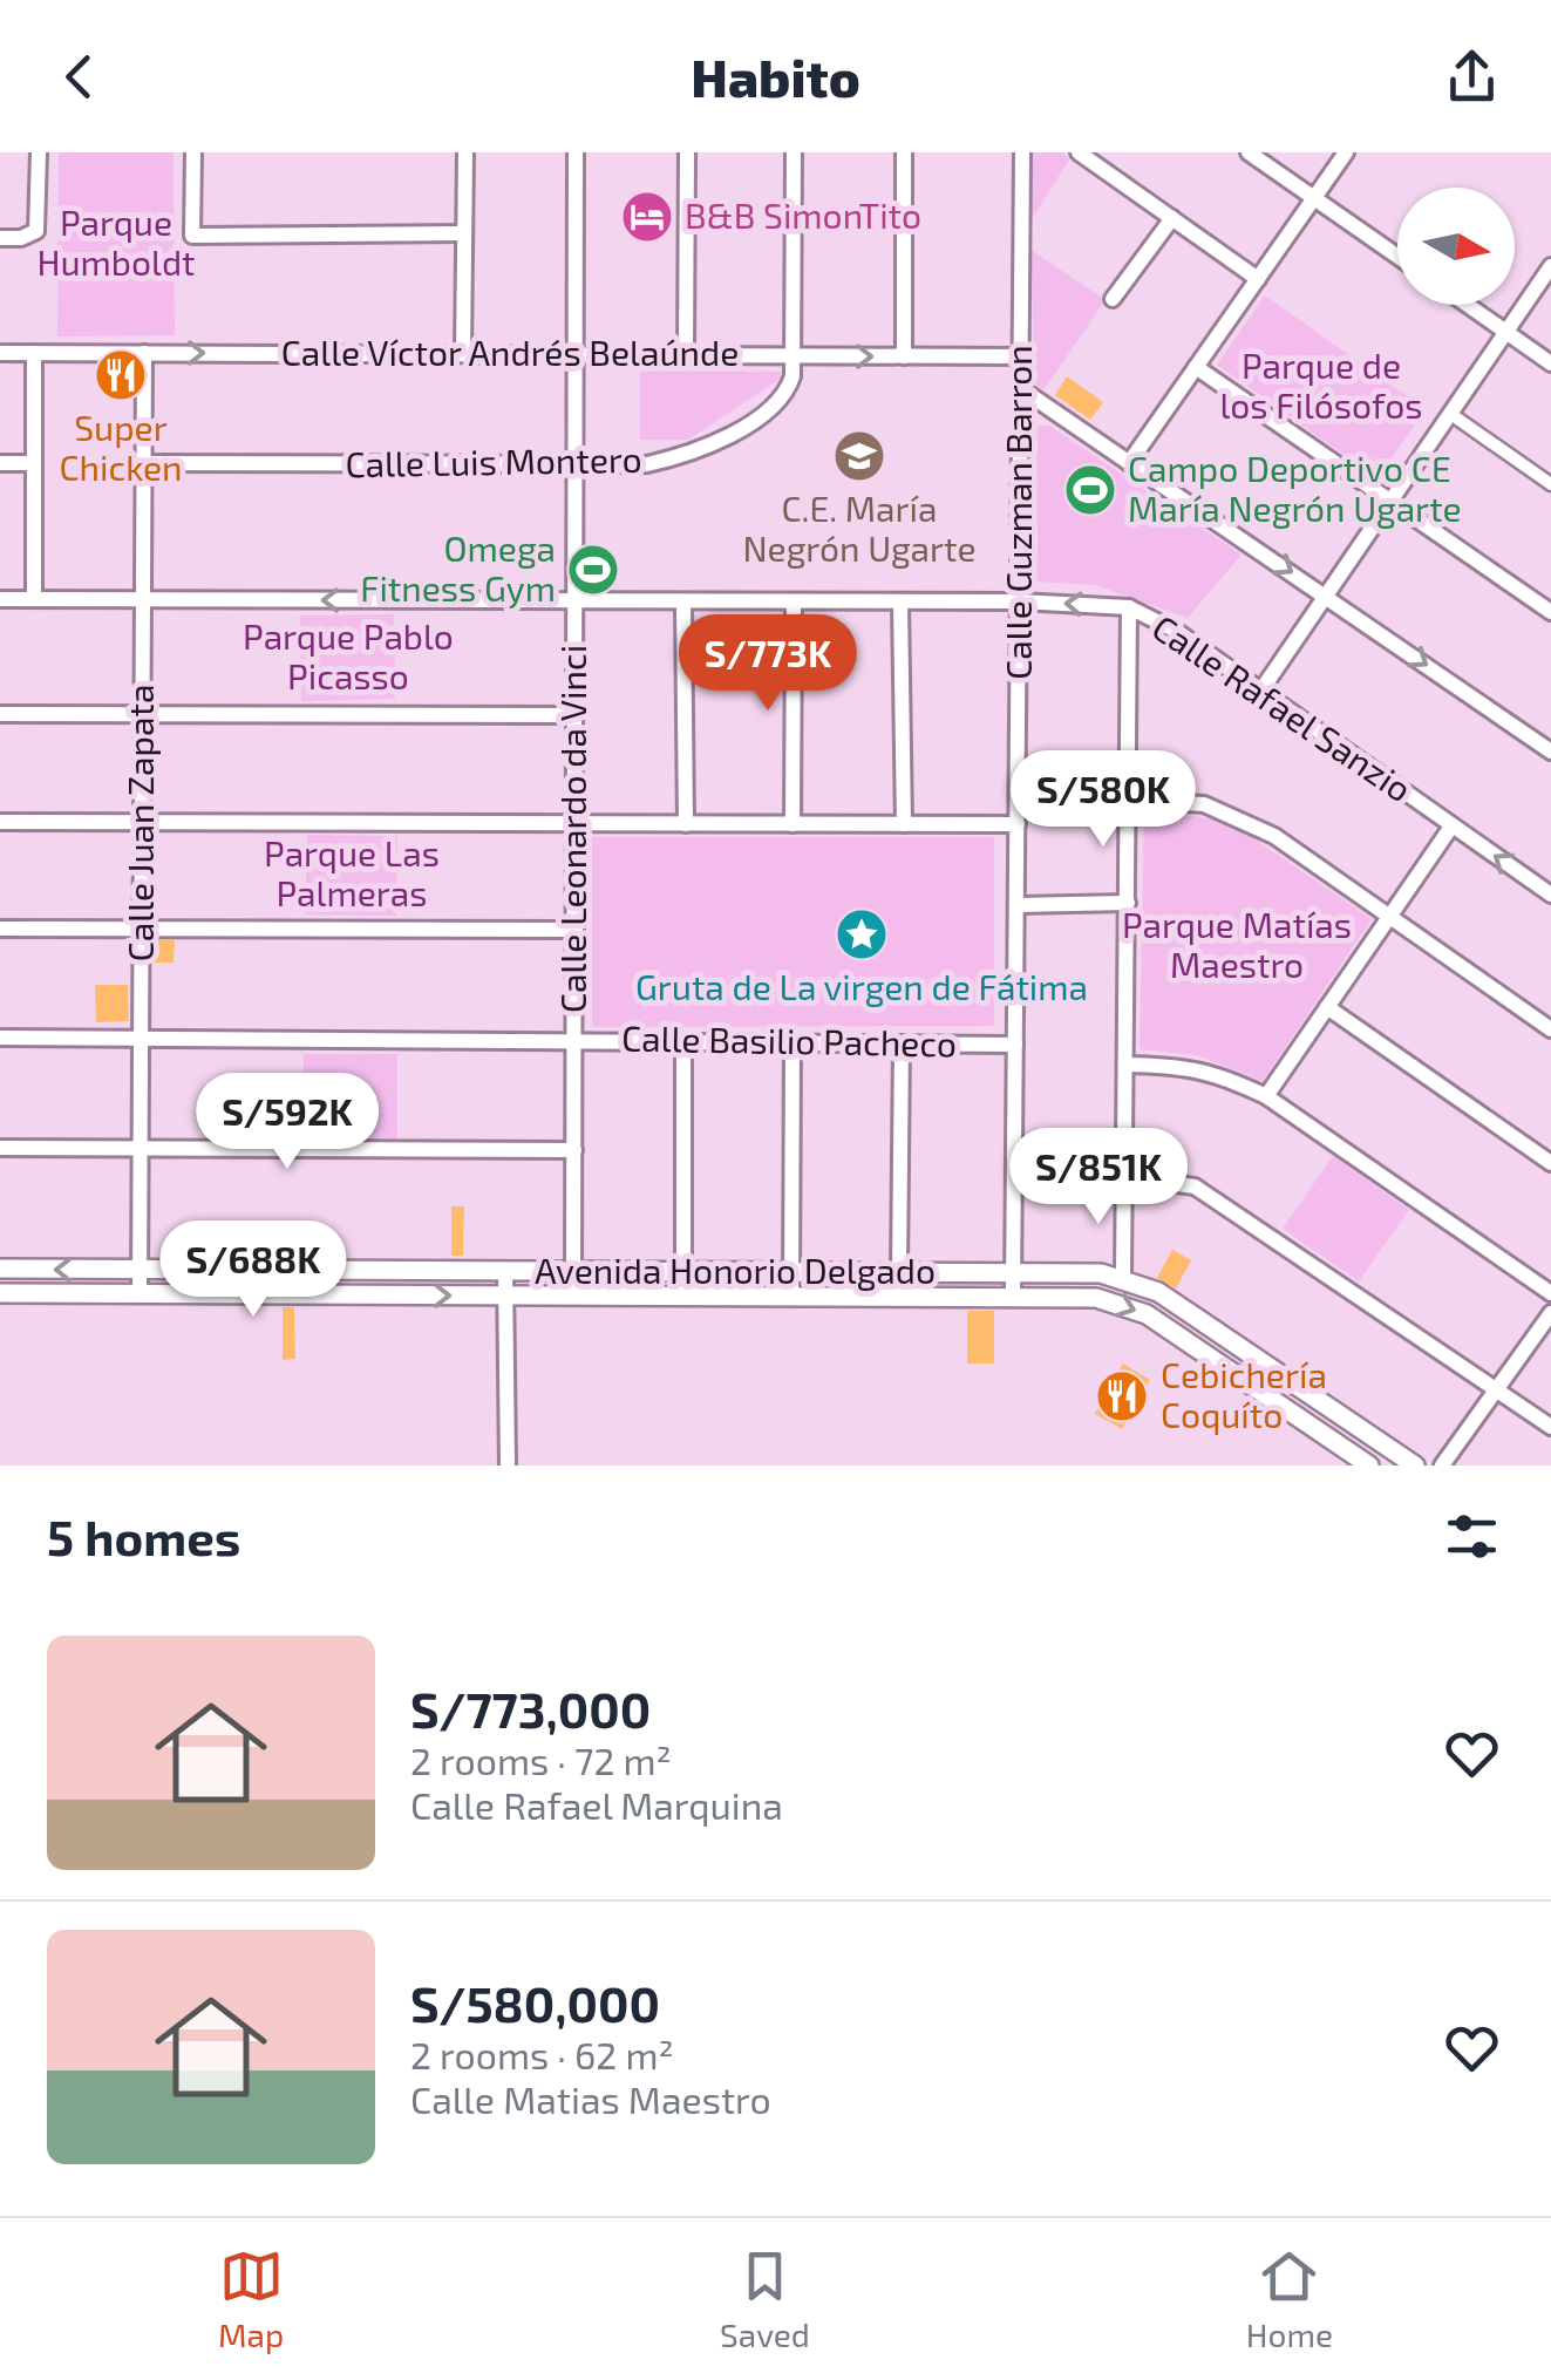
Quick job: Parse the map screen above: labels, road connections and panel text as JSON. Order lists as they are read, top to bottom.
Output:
{
  "streets": {
    "street": [
      "Calle Víctor Andrés Belaúnde",
      "Calle Luis Montero",
      "Calle Guzman Barron",
      "Calle Rafael Sanzio",
      "Calle Juan Zapata",
      "Calle Leonardo da Vinci",
      "Calle Basilio Pacheco",
      "Avenida Honorio Delgado"
    ]
  },
  "crossings": [
    ["Calle Víctor Andrés Belaúnde", "Calle Luis Montero"],
    ["Calle Víctor Andrés Belaúnde", "Calle Guzman Barron"],
    ["Calle Víctor Andrés Belaúnde", "Calle Juan Zapata"],
    ["Calle Víctor Andrés Belaúnde", "Calle Leonardo da Vinci"],
    ["Calle Luis Montero", "Calle Juan Zapata"],
    ["Calle Luis Montero", "Calle Leonardo da Vinci"],
    ["Calle Guzman Barron", "Calle Rafael Sanzio"],
    ["Calle Guzman Barron", "Calle Basilio Pacheco"],
    ["Calle Guzman Barron", "Avenida Honorio Delgado"],
    ["Calle Rafael Sanzio", "Calle Juan Zapata"],
    ["Calle Rafael Sanzio", "Calle Leonardo da Vinci"],
    ["Calle Juan Zapata", "Calle Basilio Pacheco"],
    ["Calle Juan Zapata", "Avenida Honorio Delgado"],
    ["Calle Leonardo da Vinci", "Calle Basilio Pacheco"],
    ["Calle Leonardo da Vinci", "Avenida Honorio Delgado"]
  ],
  "one_way": ["Calle Víctor Andrés Belaúnde"],
  "parks": [
    "Parque Humboldt",
    "Parque de los Filósofos",
    "Parque Pablo Picasso",
    "Parque Las Palmeras",
    "Parque Matías Maestro"
  ],
  "places": {
    "hotel": ["B&B SimonTito"],
    "restaurant": ["Super Chicken", "Cebichería Coquíto"],
    "school or university": ["C.E. María Negrón Ugarte"],
    "sports": ["Campo Deportivo CE María Negrón Ugarte", "Omega Fitness Gym"],
    "place": ["Gruta de La virgen de Fátima"]
  },
  "north": "right",
  "page": {
    "header": "Habito",
    "price": [
      "S/773K",
      "S/580K",
      "S/592K",
      "S/851K",
      "S/688K"
    ],
    "heading": "5 homes",
    "list": [
      {
        "name": "S/773,000",
        "note": "2 rooms · 72 m² · Calle Rafael Marquina"
      },
      {
        "name": "S/580,000",
        "note": "2 rooms · 62 m² · Calle Matias Maestro"
      }
    ],
    "tabs": ["Map", "Saved", "Home"]
  }
}
